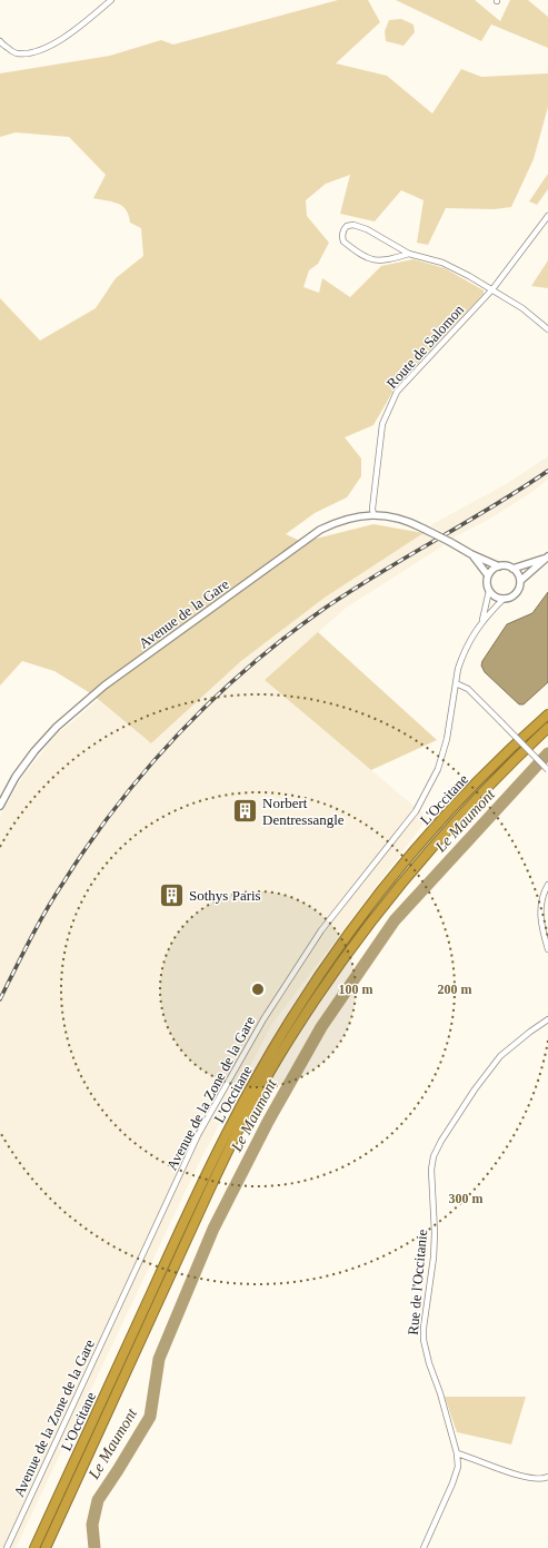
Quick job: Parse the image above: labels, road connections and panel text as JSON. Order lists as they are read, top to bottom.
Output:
{
  "streets": {
    "highway": ["L'Occitane"],
    "street": [
      "Route de Salomon",
      "Avenue de la Gare",
      "Avenue de la Zone de la Gare",
      "Rue de l'Occitanie"
    ]
  },
  "crossings": [
    ["Route de Salomon", "Avenue de la Gare"]
  ],
  "water": ["Le Maumont"],
  "places": {
    "building": ["Norbert Dentressangle", "Sothys Paris"]
  },
  "rings": ["100 m", "200 m", "300 m"]
}
